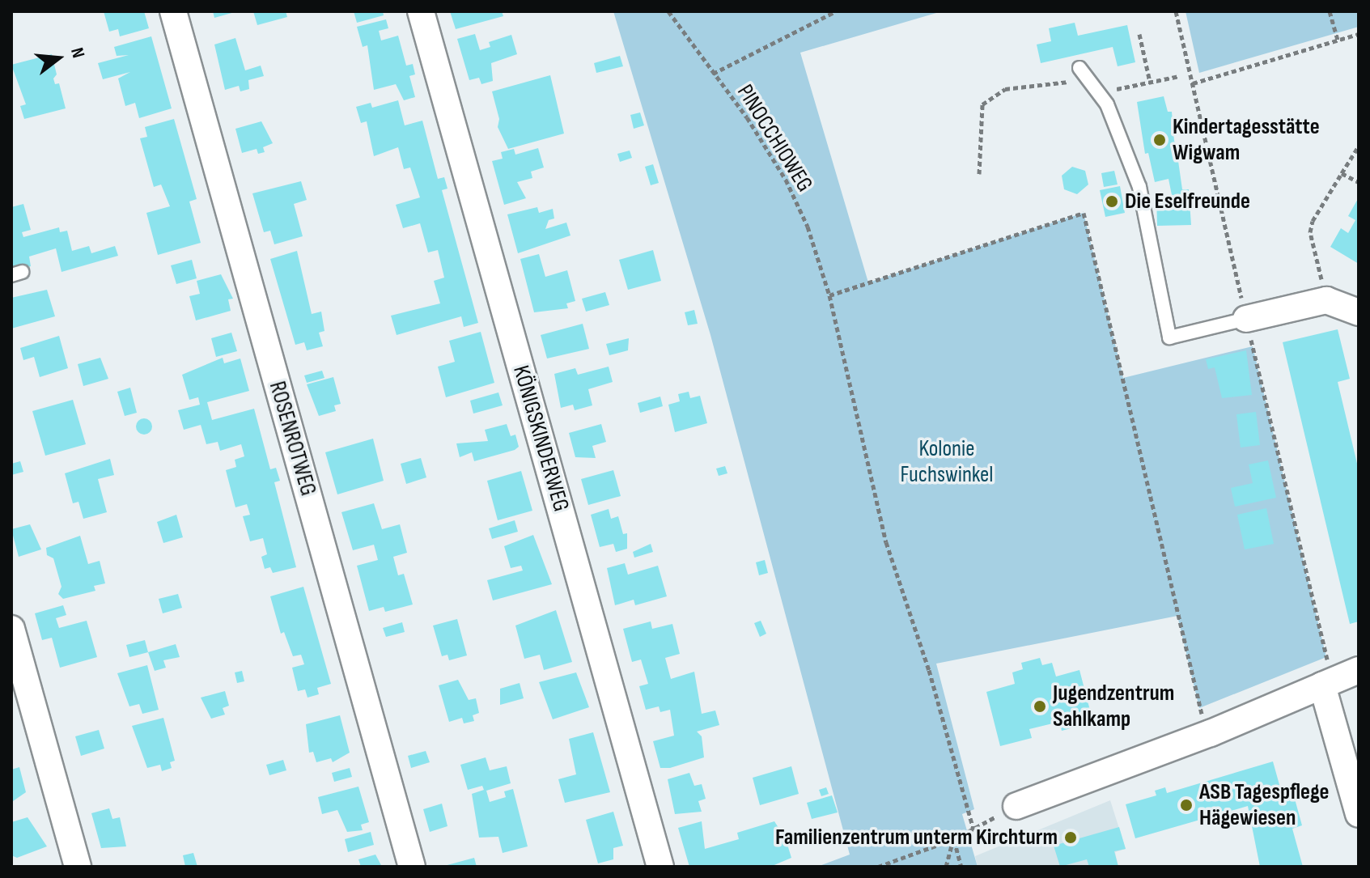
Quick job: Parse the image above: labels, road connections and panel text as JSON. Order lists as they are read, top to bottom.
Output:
{
  "streets": {
    "street": ["ROSENROTWEG", "KÖNIGSKINDERWEG"],
    "path": ["PINOCCHIOWEG"]
  },
  "parks": ["Kolonie Fuchswinkel"],
  "places": [
    "Kindertagesstätte Wigwam",
    "Die Eselfreunde",
    "Jugendzentrum Sahlkamp",
    "ASB Tagespflege Hägewiesen",
    "Familienzentrum unterm Kirchturm"
  ],
  "north": "right"
}
